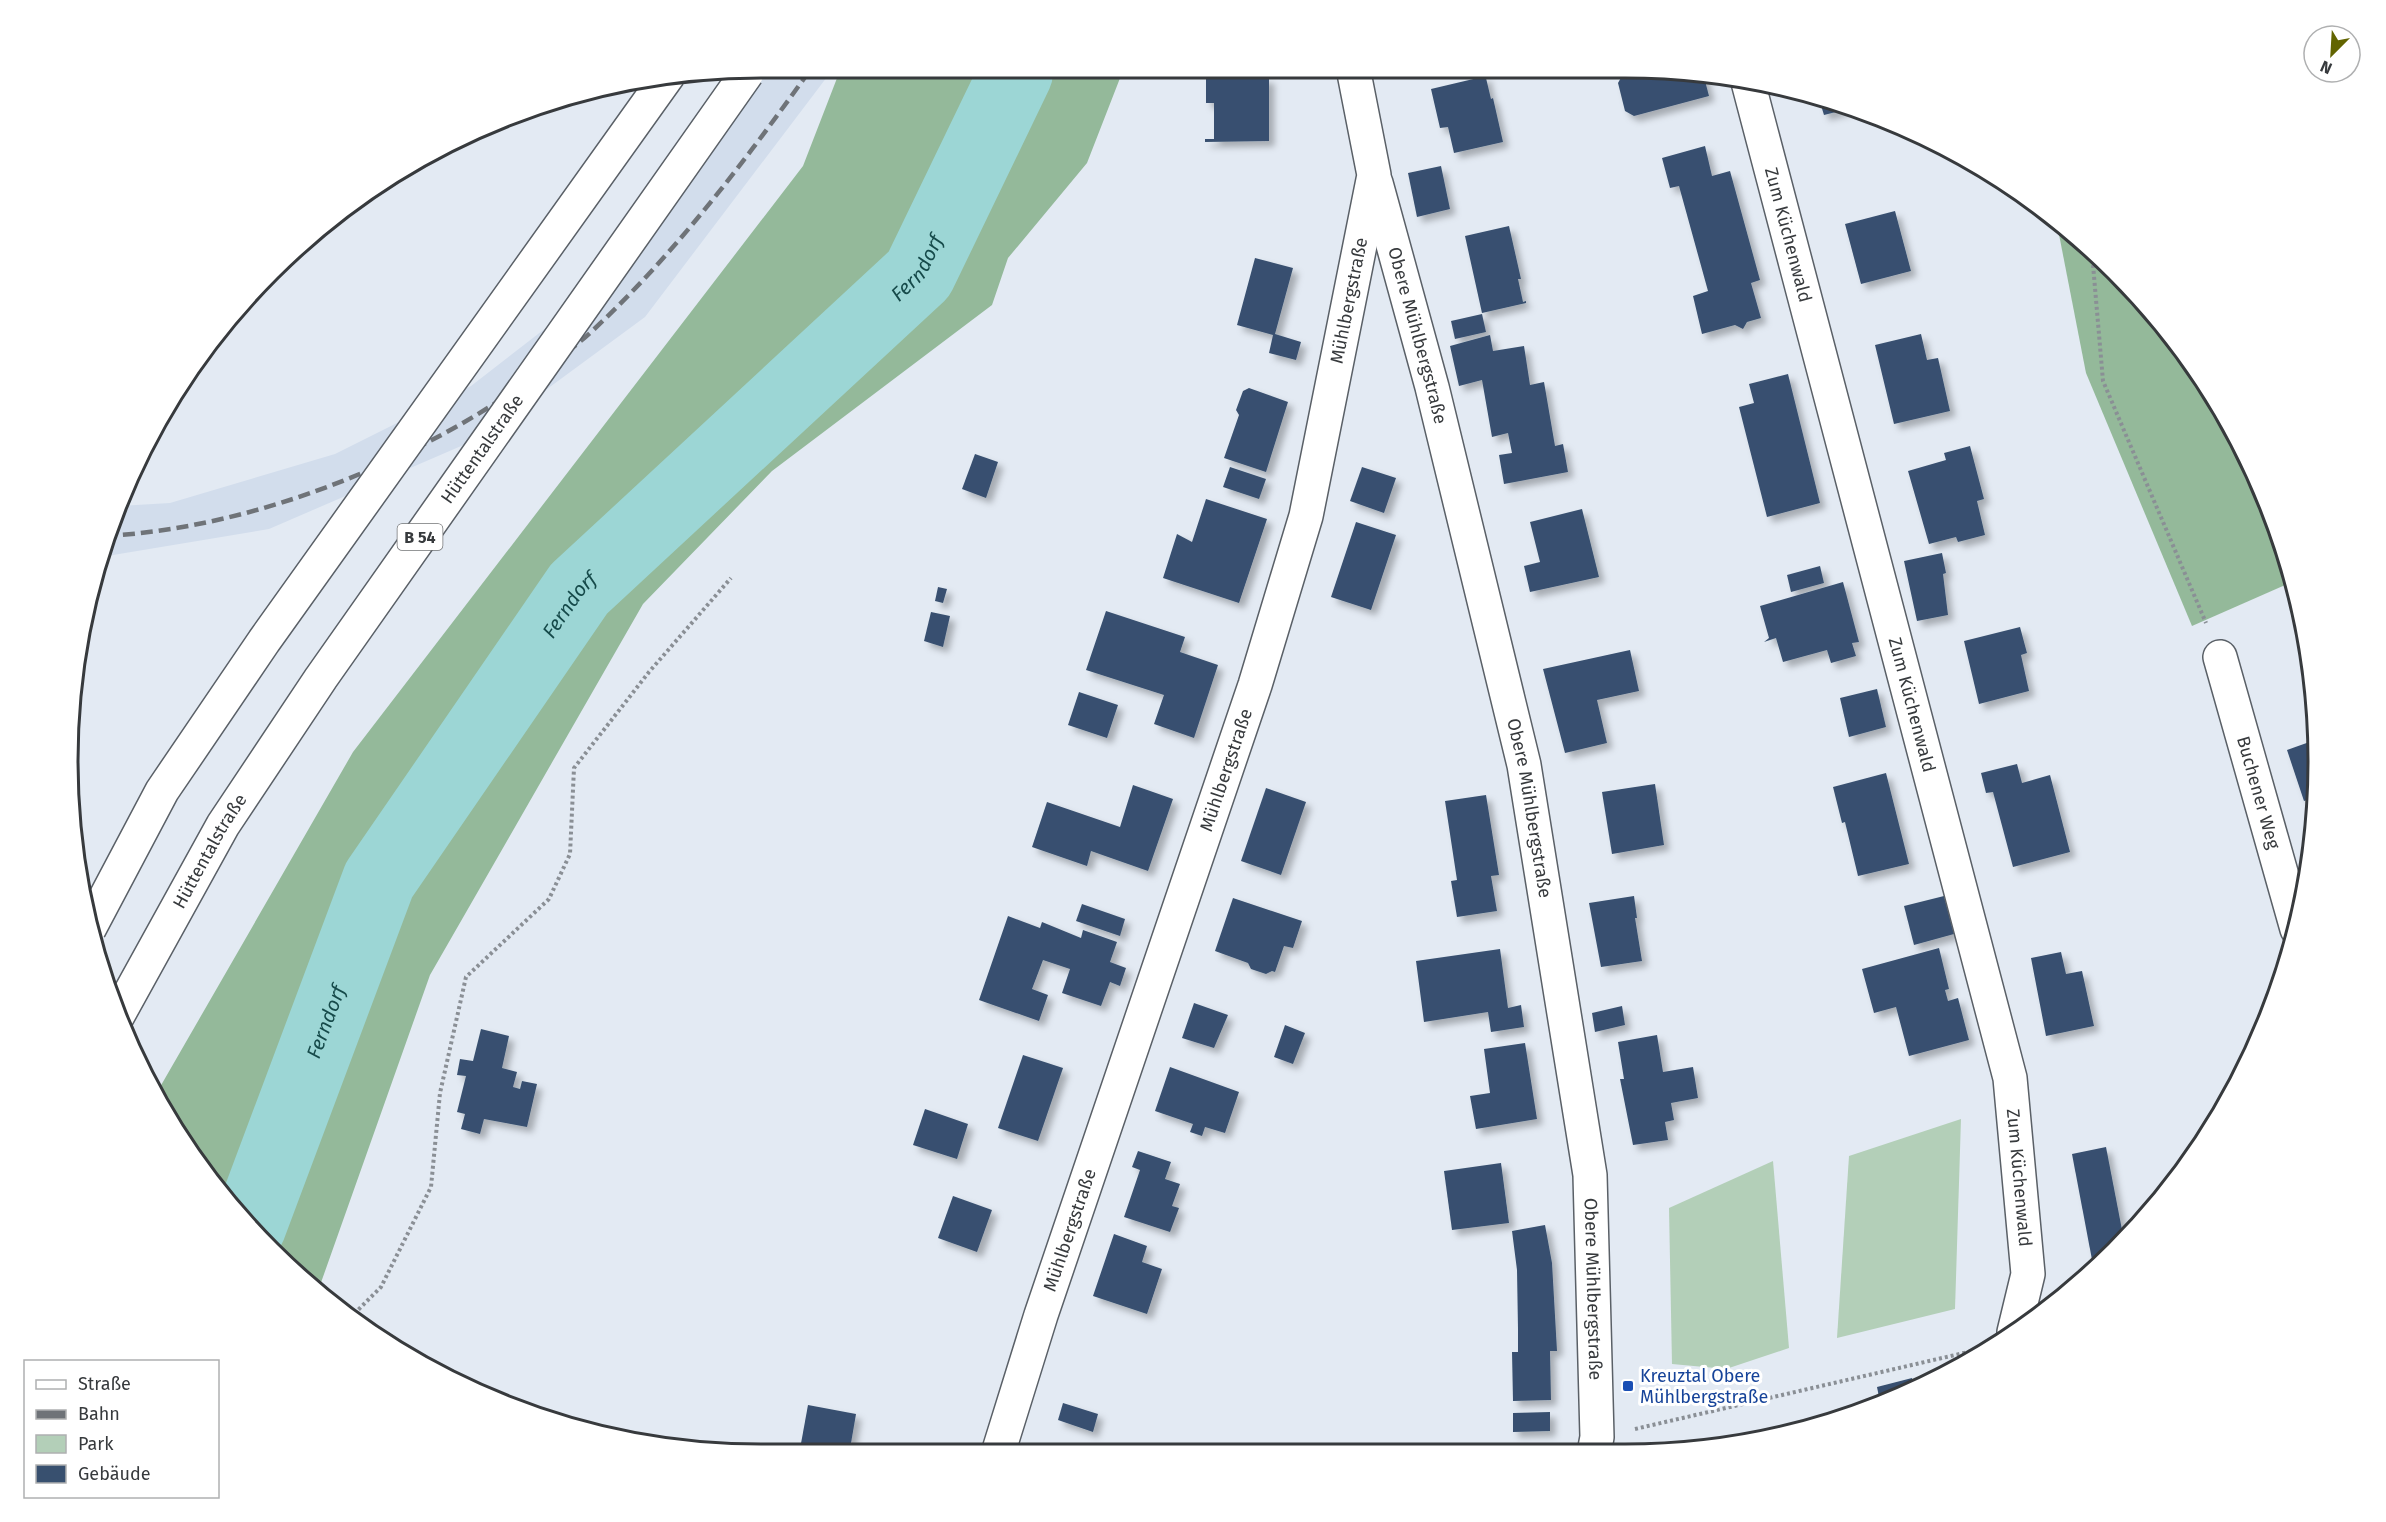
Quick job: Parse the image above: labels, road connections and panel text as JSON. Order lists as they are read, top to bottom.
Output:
{
  "streets": {
    "main road": [
      "Zum Küchenwald",
      "Mühlbergstraße",
      "Obere Mühlbergstraße",
      "Hüttentalstraße",
      "B 54",
      "Buchener Weg"
    ]
  },
  "crossings": [
    ["Mühlbergstraße", "Obere Mühlbergstraße"]
  ],
  "water": ["Ferndorf"],
  "places": {
    "transit": ["Kreuztal Obere Mühlbergstraße"]
  },
  "legend": [
    "Straße",
    "Bahn",
    "Park",
    "Gebäude"
  ],
  "north": "bottom left"
}
